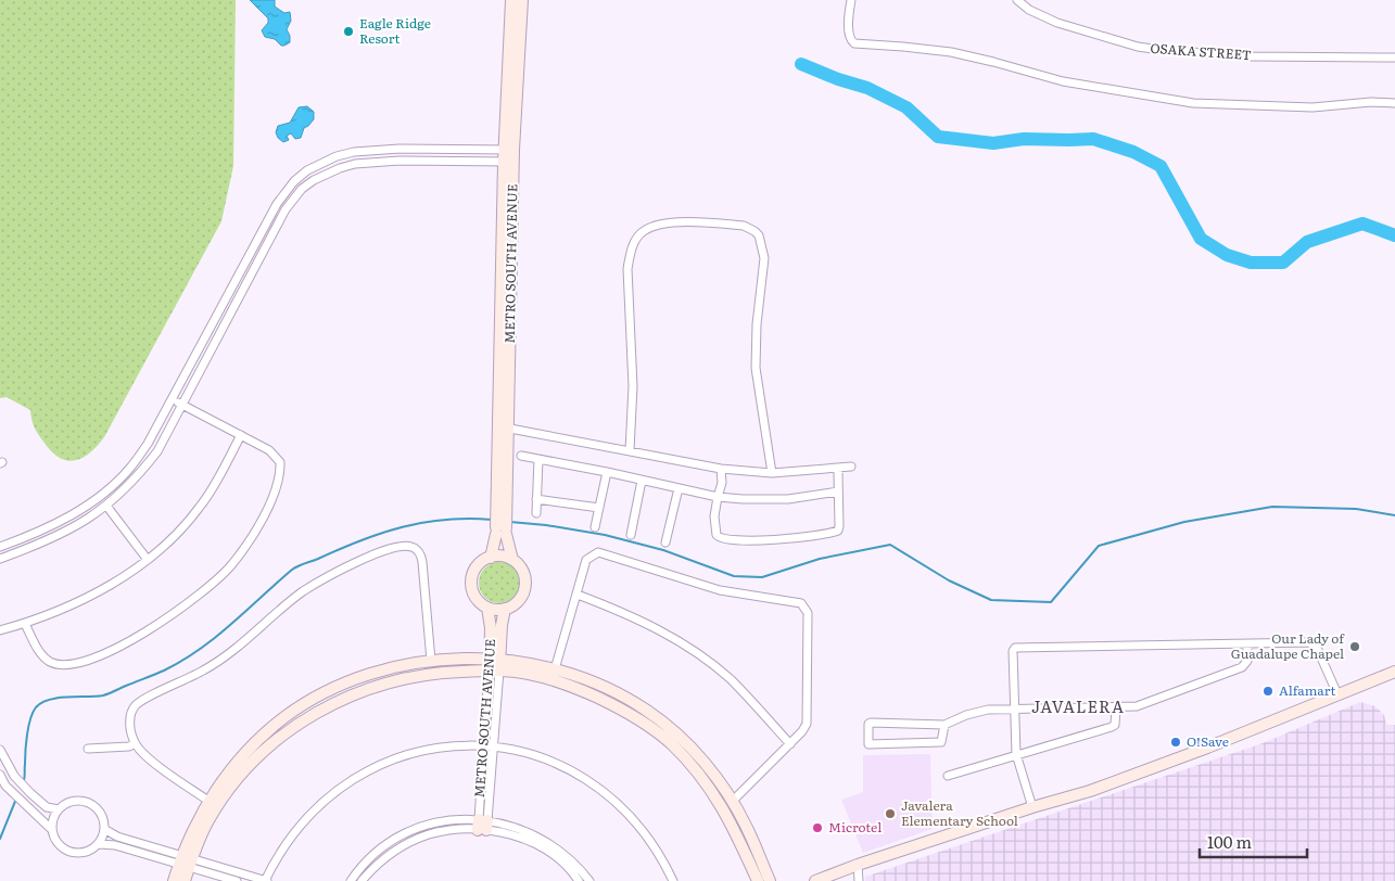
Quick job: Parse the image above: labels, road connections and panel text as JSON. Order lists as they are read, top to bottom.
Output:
{
  "streets": {
    "street": ["OSAKA STREET", "METRO SOUTH AVENUE"]
  },
  "districts": ["JAVALERA"],
  "places": [
    "Eagle Ridge Resort",
    "Our Lady of Guadalupe Chapel",
    "Alfamart",
    "O!Save",
    "Javalera Elementary School",
    "Microtel"
  ],
  "scale_bar": "100 m"
}
